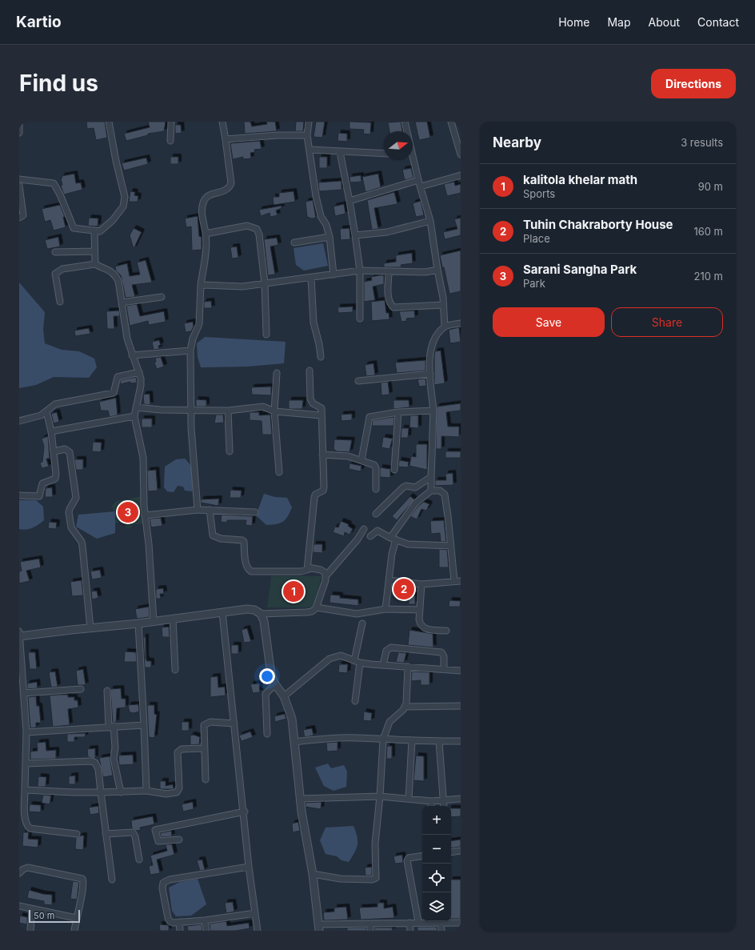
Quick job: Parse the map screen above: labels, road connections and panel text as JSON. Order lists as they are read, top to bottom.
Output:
{
  "scale_bar": "50 m",
  "north": "right",
  "page": {
    "header": "Kartio",
    "nav": [
      "Home",
      "Map",
      "About",
      "Contact"
    ],
    "buttons": [
      "Directions",
      ["Save", "Share"]
    ],
    "title": "Find us",
    "heading": ["Nearby", "3 results"],
    "list": [
      {
        "mark": "1",
        "name": "kalitola khelar math",
        "note": "Sports",
        "value": "90 m"
      },
      {
        "mark": "2",
        "name": "Tuhin Chakraborty House",
        "note": "Place",
        "value": "160 m"
      },
      {
        "mark": "3",
        "name": "Sarani Sangha Park",
        "note": "Park",
        "value": "210 m"
      }
    ],
    "pins": ["3", "2", "1"],
    "map_buttons": ["+", "−"],
    "scale": "50 m"
  }
}
